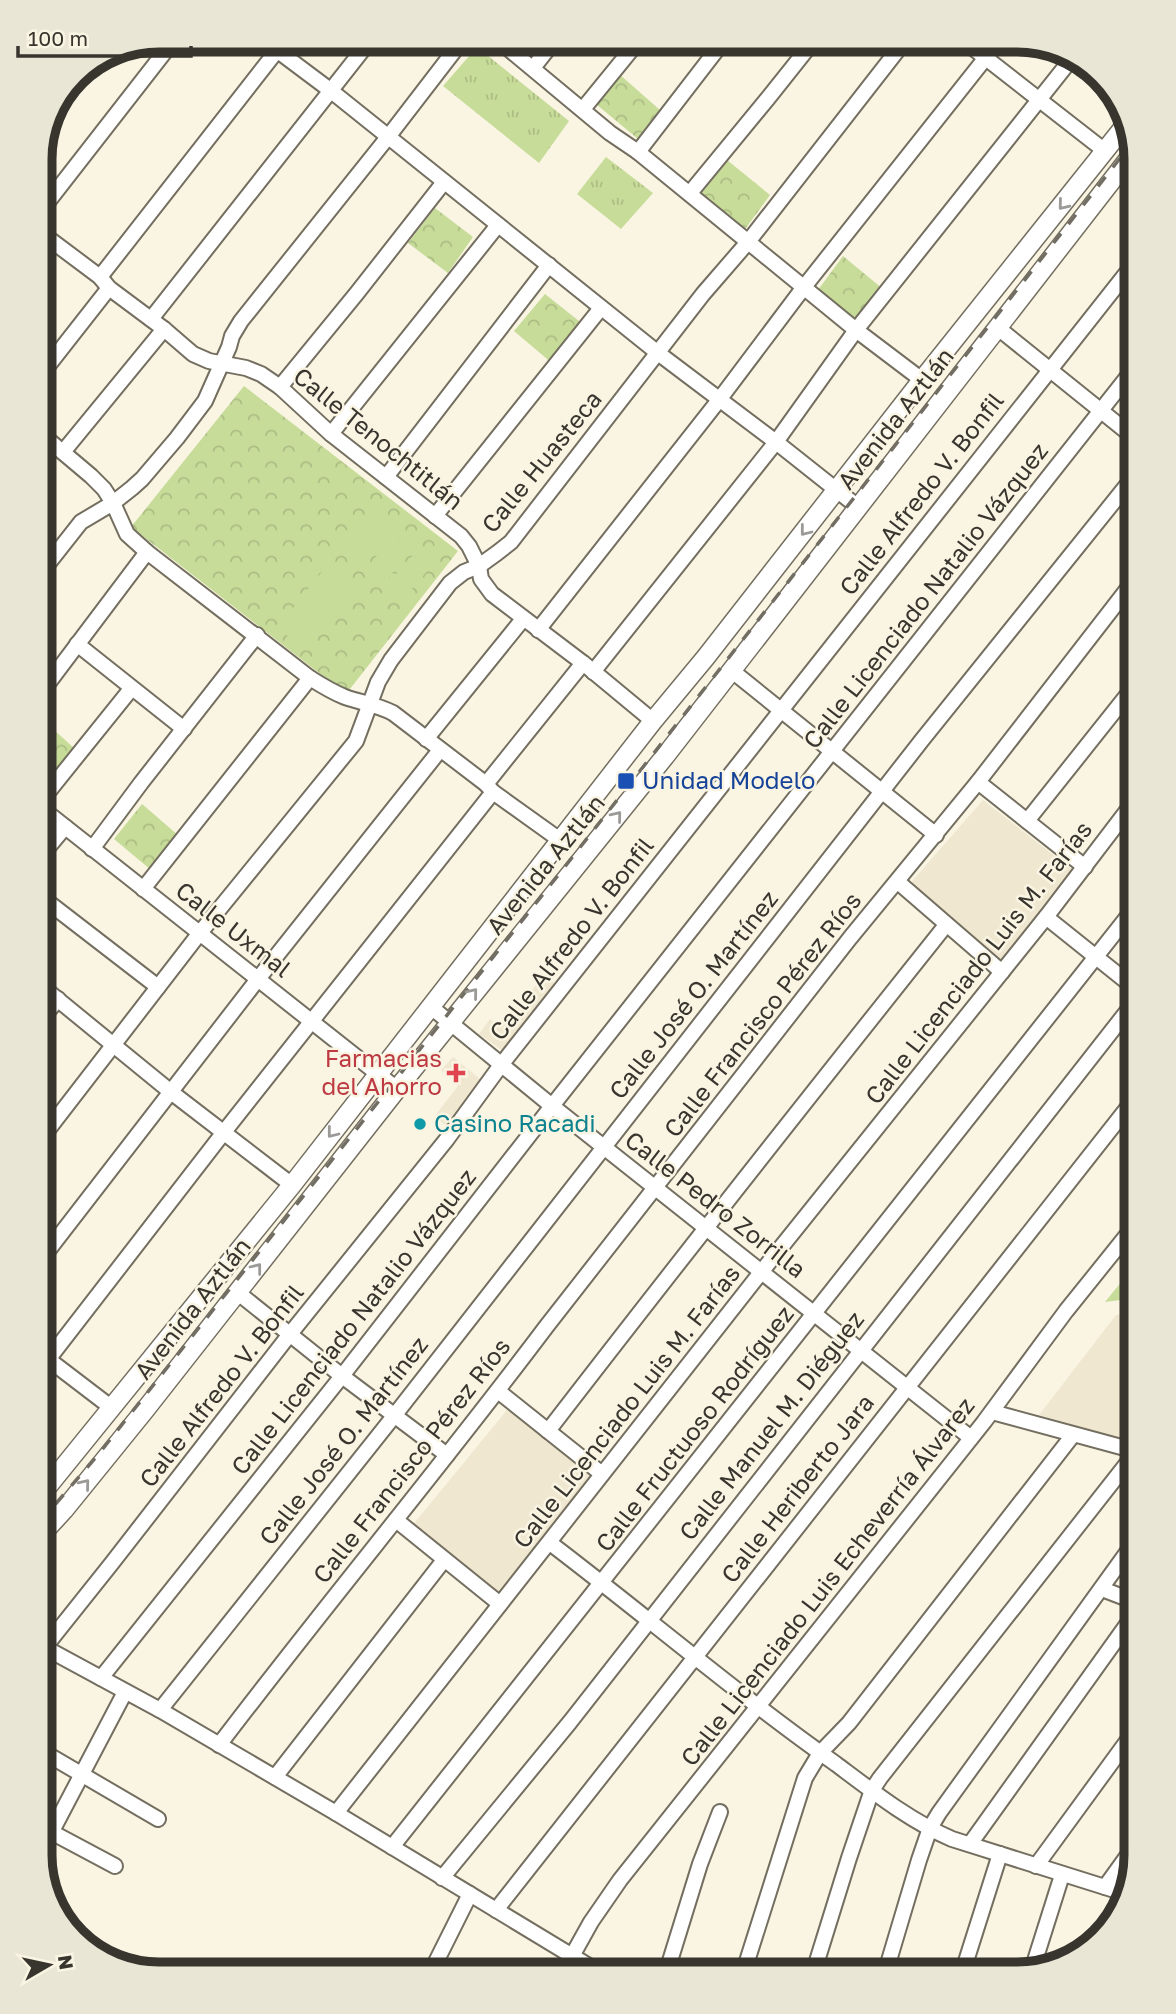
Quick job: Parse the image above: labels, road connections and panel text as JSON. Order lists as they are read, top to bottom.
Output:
{
  "streets": {
    "main road": ["Avenida Aztlán"],
    "street": [
      "Calle Tenochtitlán",
      "Calle Huasteca",
      "Calle Alfredo V. Bonfil",
      "Calle Licenciado Natalio Vázquez",
      "Calle Uxmal",
      "Calle Licenciado Luis M. Farías",
      "Calle José O. Martínez",
      "Calle Francisco Pérez Ríos",
      "Calle Pedro Zorrilla",
      "Calle Manuel M. Diéguez",
      "Calle Fructuoso Rodríguez",
      "Calle Heriberto Jara",
      "Calle Licenciado Luis Echeverría Álvarez"
    ]
  },
  "crossings": [
    ["Avenida Aztlán", "Calle Tenochtitlán"],
    ["Avenida Aztlán", "Calle Uxmal"],
    ["Avenida Aztlán", "Calle Pedro Zorrilla"],
    ["Calle Tenochtitlán", "Calle Huasteca"],
    ["Calle Huasteca", "Calle Uxmal"],
    ["Calle Alfredo V. Bonfil", "Calle Pedro Zorrilla"],
    ["Calle Licenciado Natalio Vázquez", "Calle Pedro Zorrilla"],
    ["Calle Licenciado Luis M. Farías", "Calle Pedro Zorrilla"],
    ["Calle José O. Martínez", "Calle Pedro Zorrilla"],
    ["Calle Francisco Pérez Ríos", "Calle Pedro Zorrilla"],
    ["Calle Pedro Zorrilla", "Calle Manuel M. Diéguez"],
    ["Calle Pedro Zorrilla", "Calle Fructuoso Rodríguez"],
    ["Calle Pedro Zorrilla", "Calle Heriberto Jara"],
    ["Calle Pedro Zorrilla", "Calle Licenciado Luis Echeverría Álvarez"]
  ],
  "places": {
    "transit": ["Unidad Modelo"],
    "health": ["Farmacias del Ahorro"],
    "other": ["Casino Racadi"]
  },
  "scale_bar": "100 m",
  "north": "right"
}
